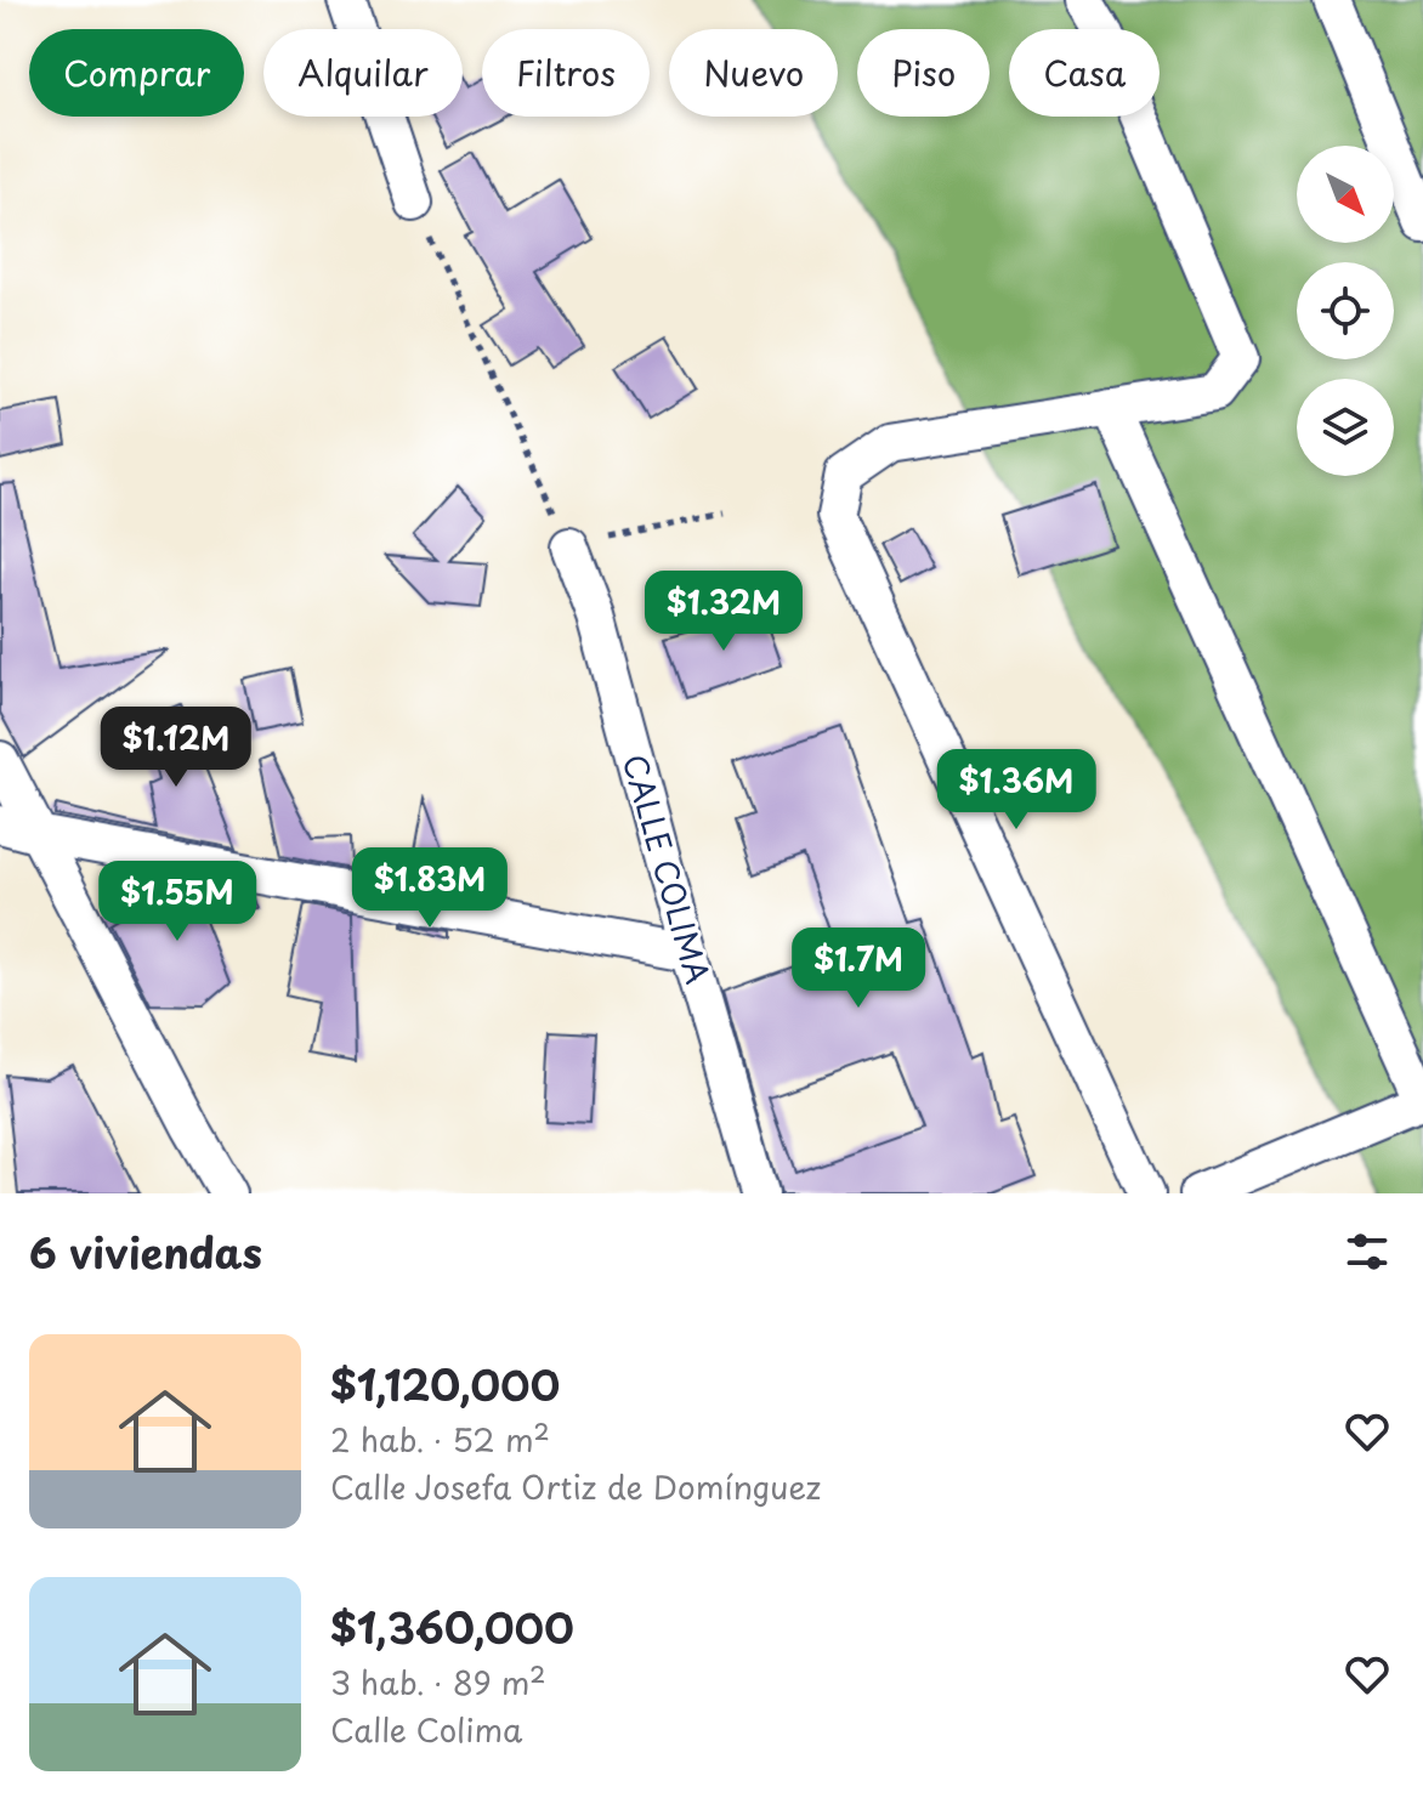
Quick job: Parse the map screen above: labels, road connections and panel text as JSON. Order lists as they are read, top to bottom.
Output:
{
  "streets": {
    "street": ["CALLE COLIMA"]
  },
  "north": "bottom right",
  "page": {
    "chip": [
      "Comprar",
      "Alquilar",
      "Filtros",
      "Nuevo",
      "Piso",
      "Casa"
    ],
    "price": [
      "$1.32M",
      "$1.12M",
      "$1.36M",
      "$1.83M",
      "$1.55M",
      "$1.7M"
    ],
    "heading": "6 viviendas",
    "list": [
      {
        "name": "$1,120,000",
        "note": "2 hab. · 52 m² · Calle Josefa Ortiz de Domínguez"
      },
      {
        "name": "$1,360,000",
        "note": "3 hab. · 89 m² · Calle Colima"
      }
    ]
  }
}
